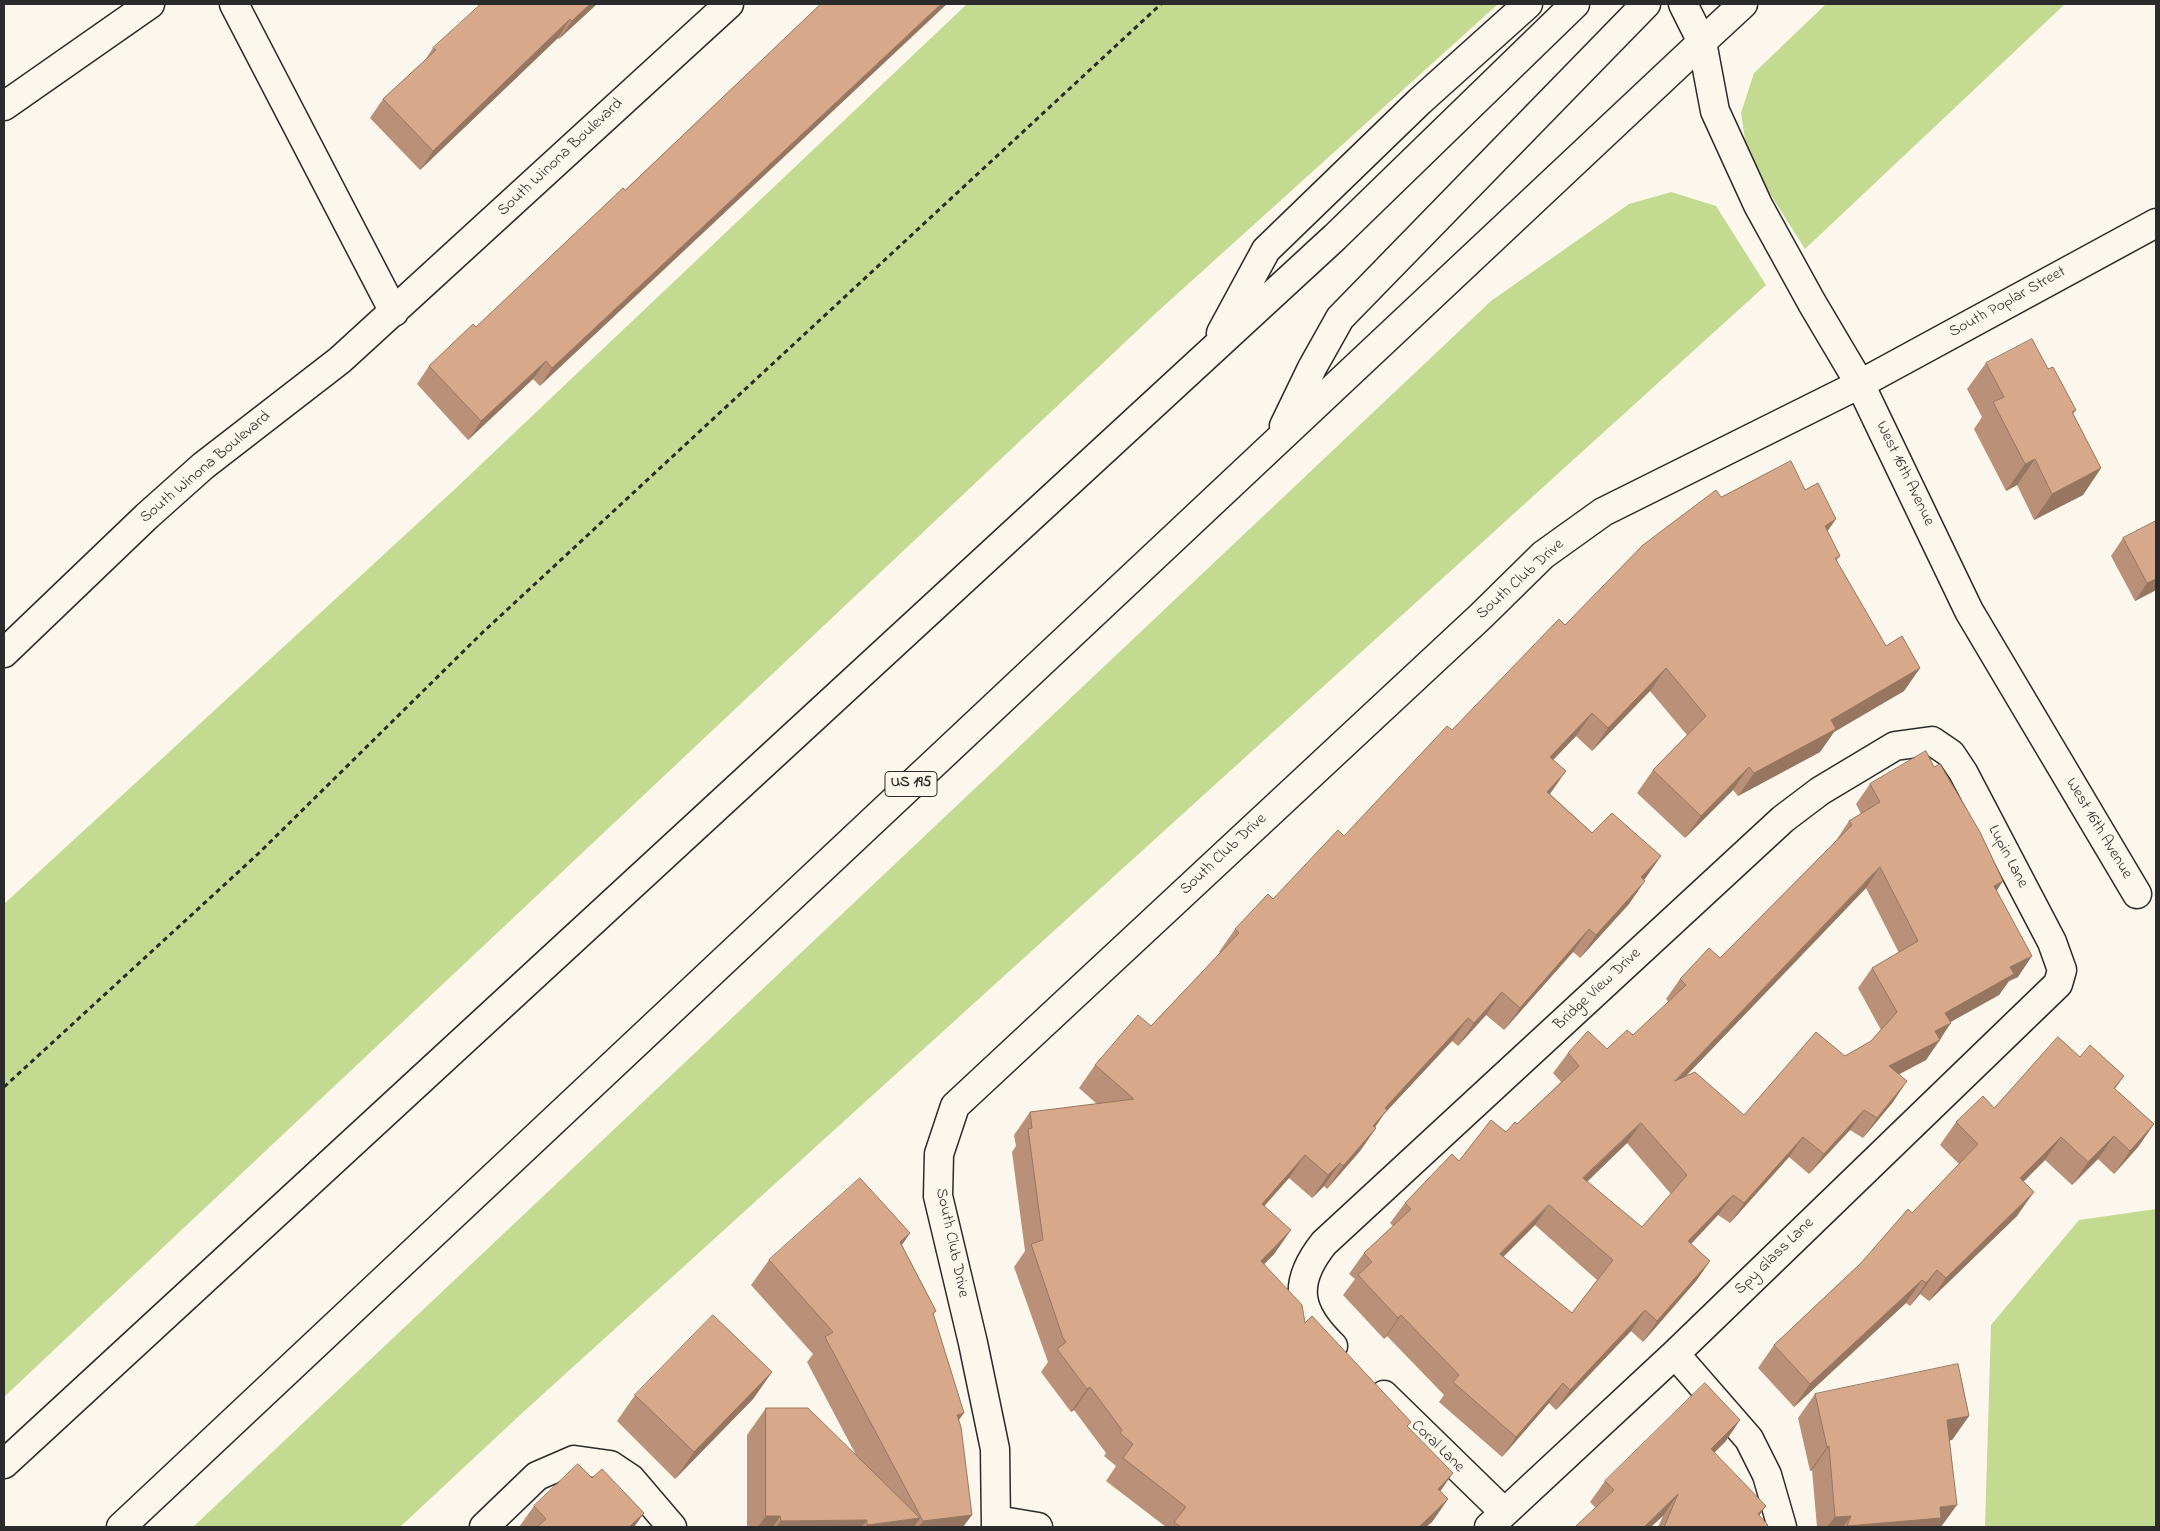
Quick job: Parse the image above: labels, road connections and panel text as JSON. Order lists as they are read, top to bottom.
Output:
{
  "streets": {
    "main road": [
      "South Winona Boulevard",
      "South Poplar Street",
      "West 16th Avenue",
      "South Club Drive",
      "US 195",
      "Lupin Lane",
      "Bridge View Drive",
      "Spy Glass Lane",
      "Coral Lane"
    ]
  },
  "crossings": [
    ["South Poplar Street", "West 16th Avenue"],
    ["South Poplar Street", "South Club Drive"],
    ["West 16th Avenue", "South Club Drive"],
    ["West 16th Avenue", "US 195"],
    ["Lupin Lane", "Bridge View Drive"],
    ["Lupin Lane", "Spy Glass Lane"],
    ["Bridge View Drive", "Coral Lane"],
    ["Spy Glass Lane", "Coral Lane"]
  ]
}
